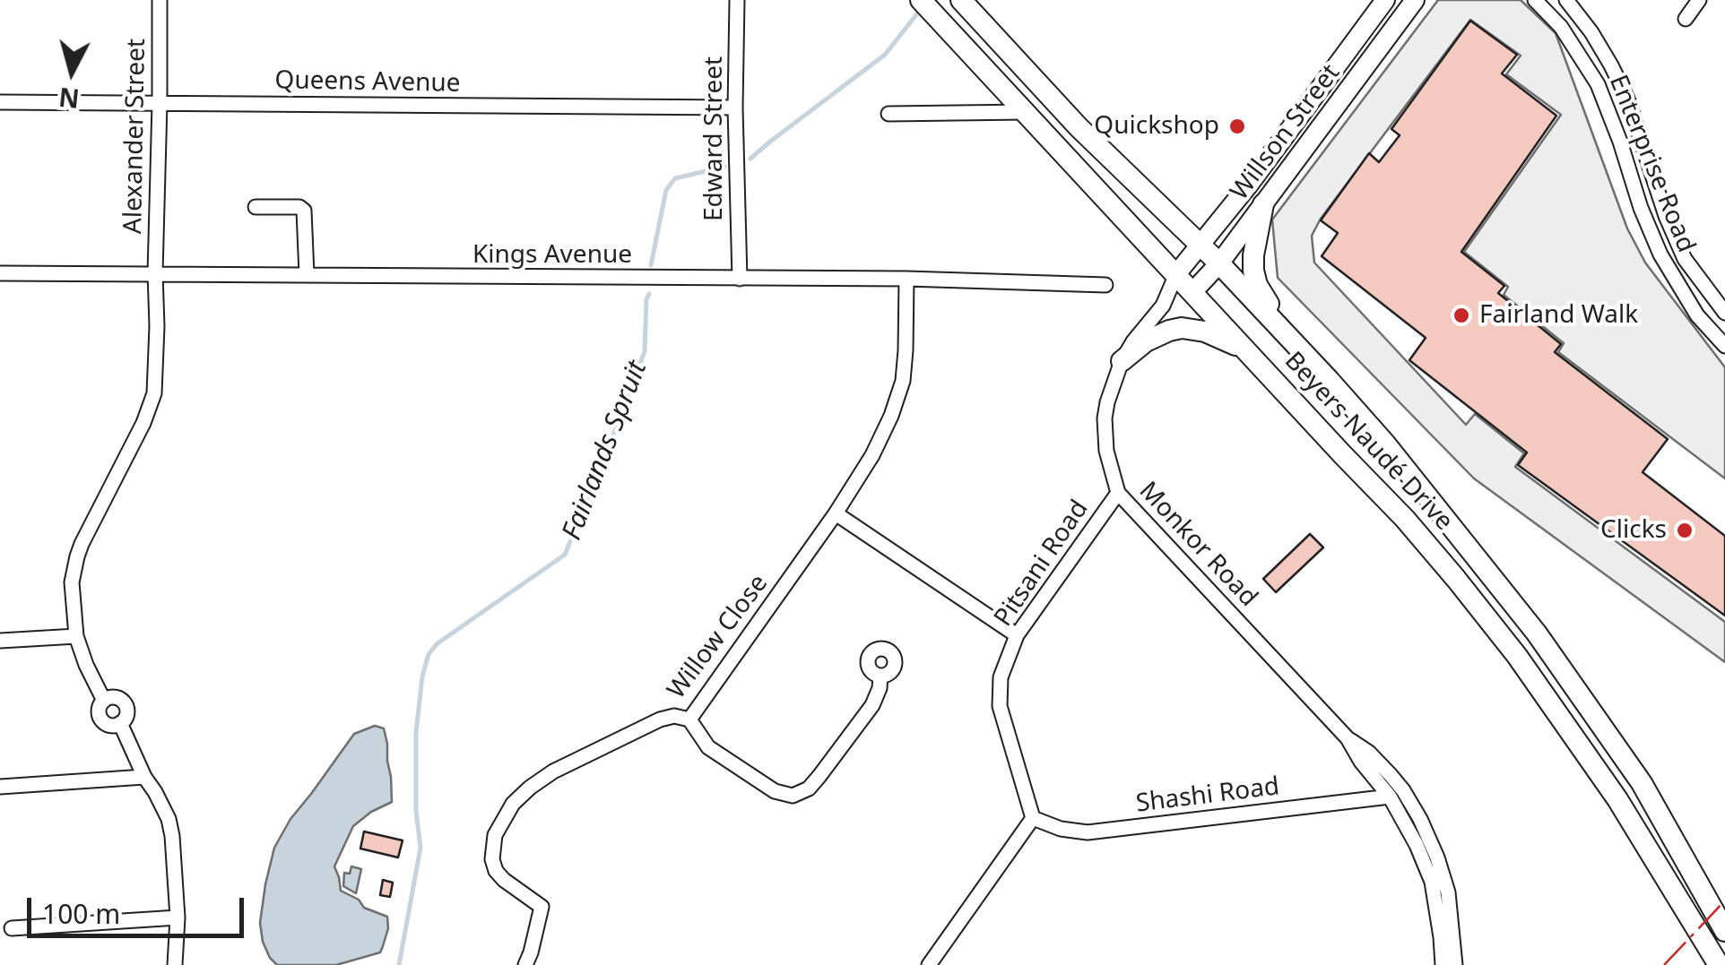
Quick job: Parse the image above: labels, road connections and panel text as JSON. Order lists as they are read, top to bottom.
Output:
{
  "streets": {
    "main road": ["Beyers Naudé Drive"],
    "street": [
      "Queens Avenue",
      "Willson Street",
      "Alexander Street",
      "Edward Street",
      "Enterprise Road",
      "Kings Avenue",
      "Monkor Road",
      "Pitsani Road",
      "Willow Close",
      "Shashi Road"
    ]
  },
  "crossings": [
    ["Queens Avenue", "Alexander Street"],
    ["Queens Avenue", "Edward Street"],
    ["Willson Street", "Beyers Naudé Drive"],
    ["Willson Street", "Monkor Road"],
    ["Alexander Street", "Kings Avenue"],
    ["Edward Street", "Kings Avenue"],
    ["Kings Avenue", "Willow Close"],
    ["Beyers Naudé Drive", "Monkor Road"],
    ["Monkor Road", "Pitsani Road"],
    ["Monkor Road", "Shashi Road"],
    ["Pitsani Road", "Shashi Road"]
  ],
  "water": ["Fairlands Spruit"],
  "places": ["Quickshop", "Fairland Walk", "Clicks"],
  "scale_bar": "100 m",
  "north": "bottom"
}
